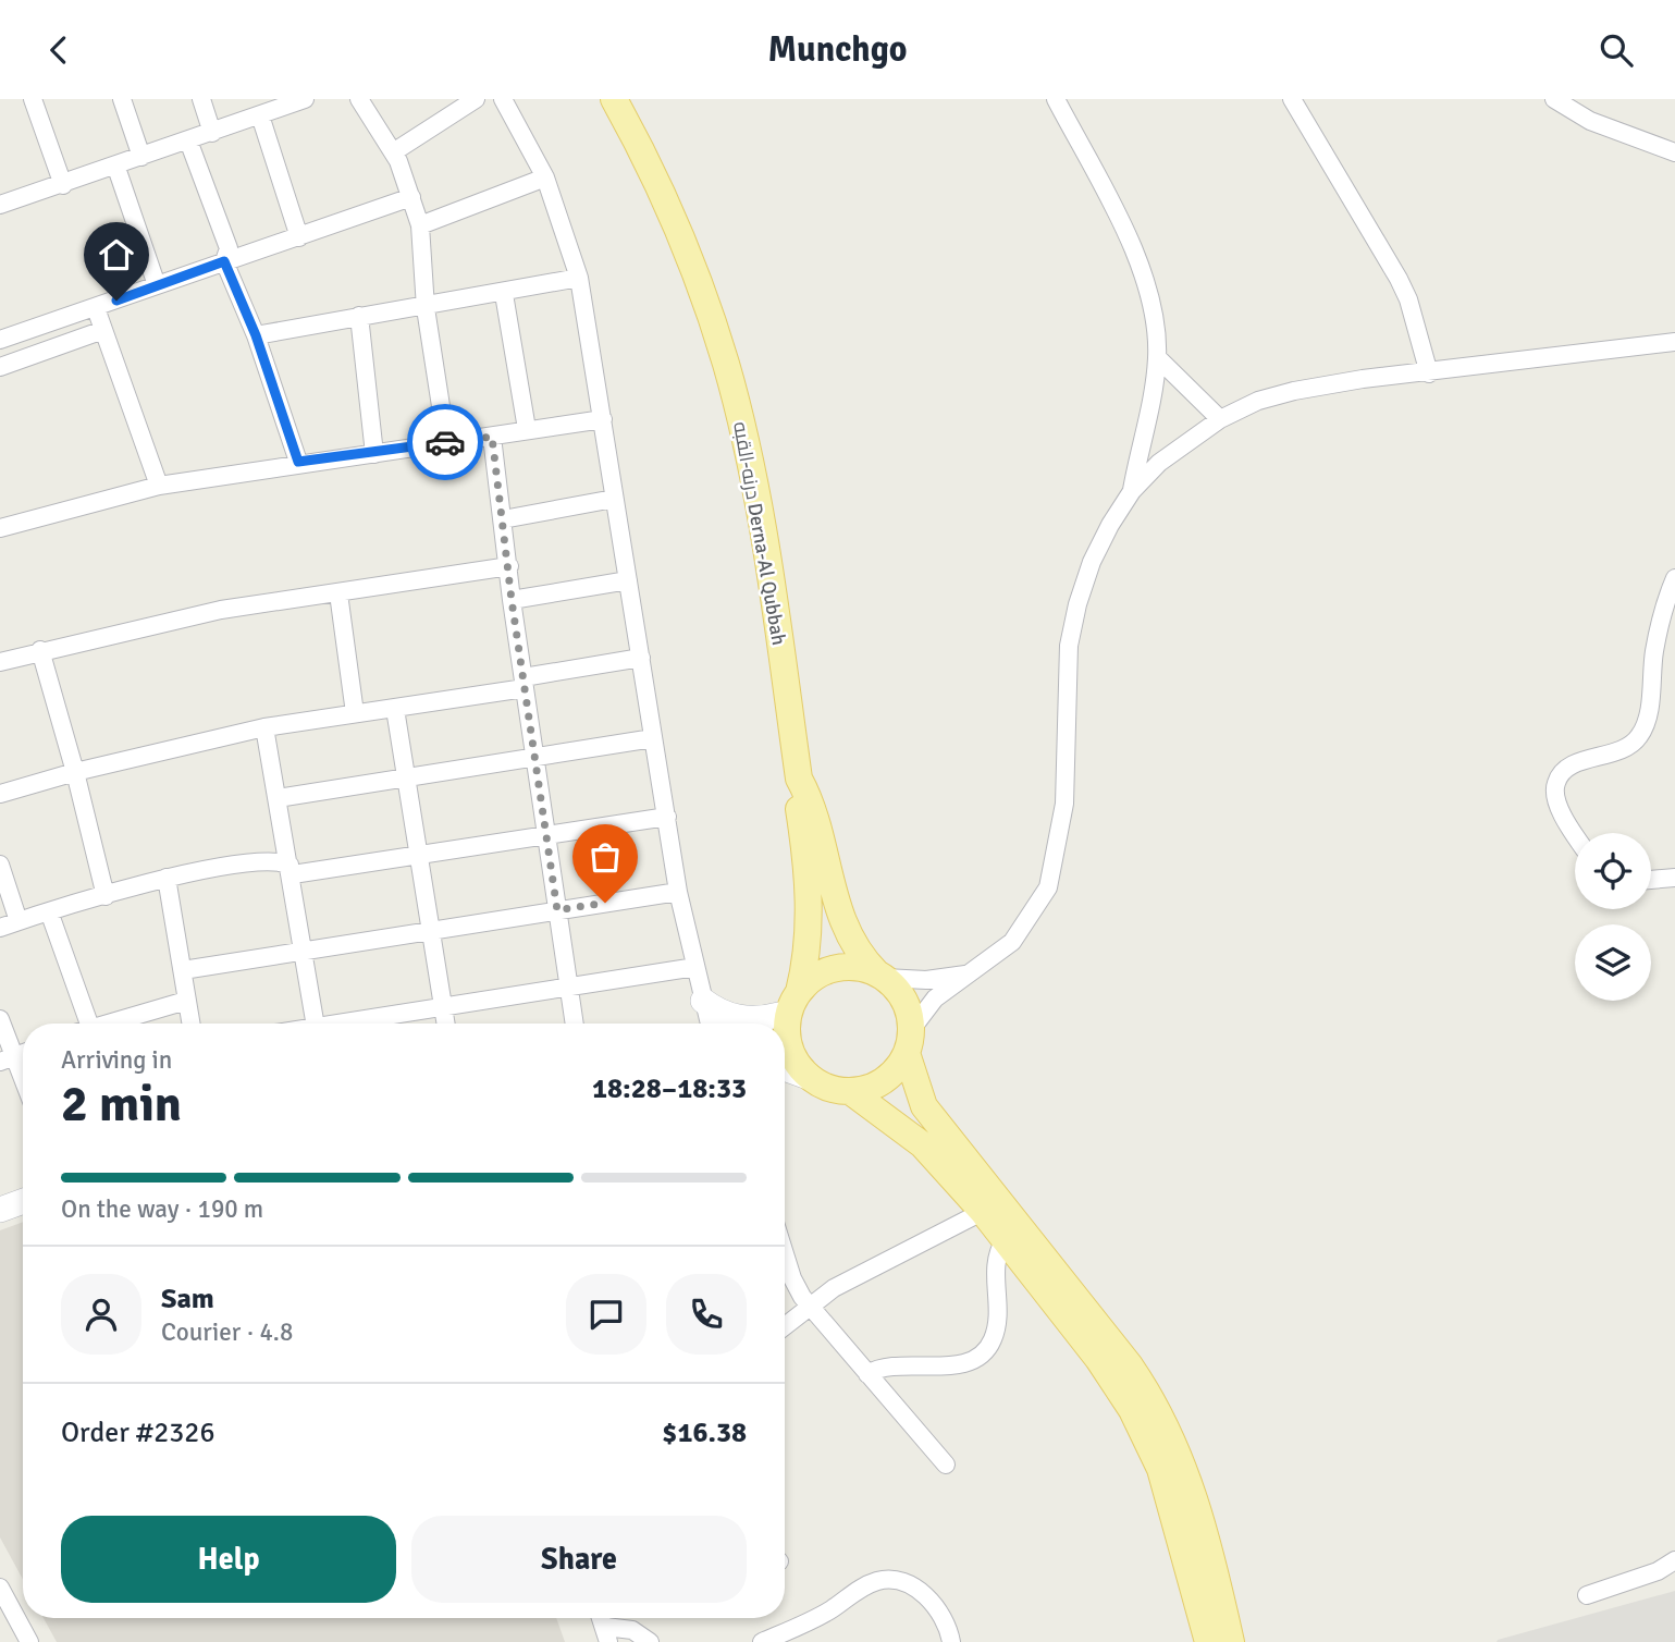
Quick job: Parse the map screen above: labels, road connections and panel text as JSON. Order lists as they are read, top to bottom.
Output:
{
  "streets": {
    "main road": ["درنه-القبه Derna-Al Qubbah"]
  },
  "page": {
    "header": "Munchgo",
    "heading": ["2 min", "Arriving in", "18:28–18:33"],
    "panel": [
      "Sam",
      "Courier · 4.8",
      "Order #2326",
      "$16.38"
    ],
    "bar": "On the way · 190 m",
    "buttons": ["Help", "Share"]
  }
}
